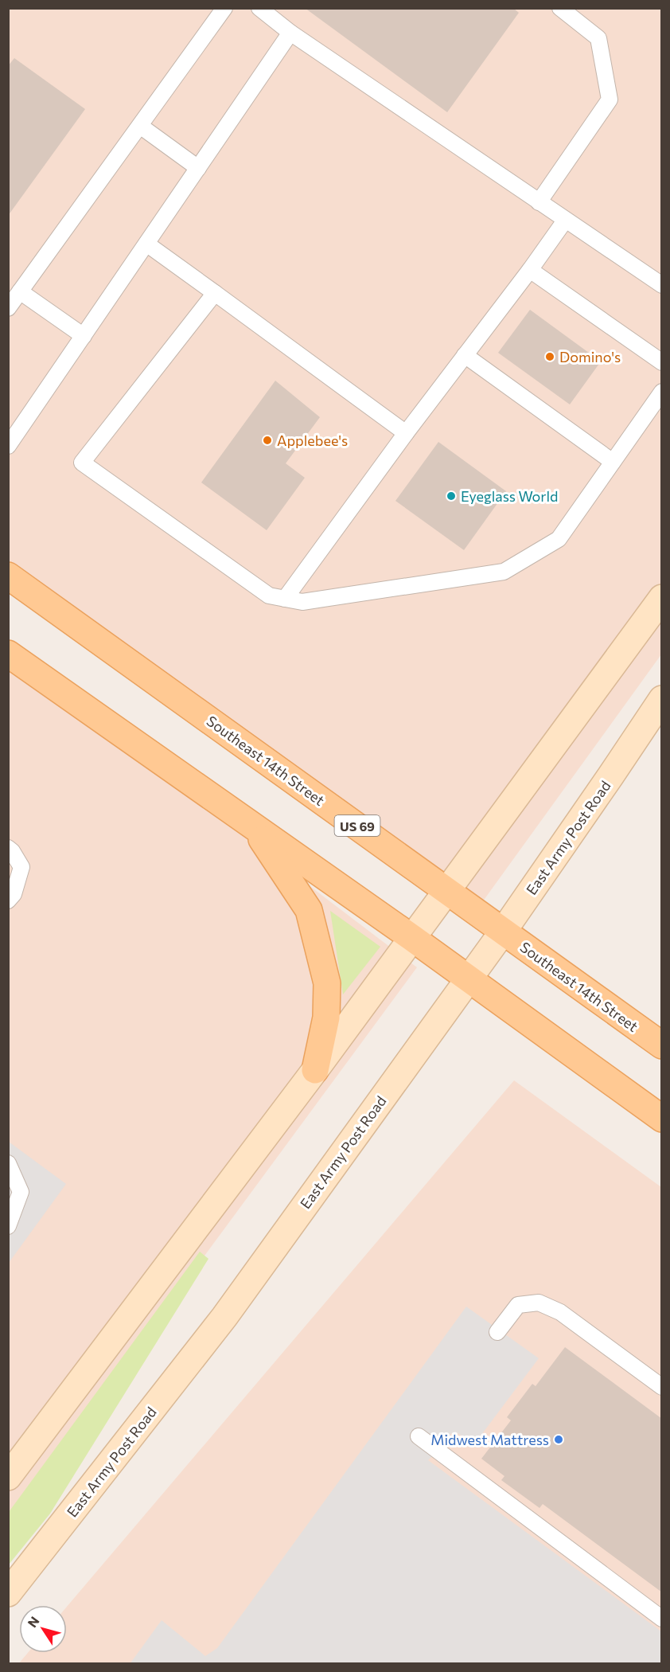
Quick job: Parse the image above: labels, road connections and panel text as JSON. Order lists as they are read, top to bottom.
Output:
{
  "streets": {
    "main road": ["Southeast 14th Street", "US 69", "East Army Post Road"]
  },
  "crossings": [
    ["Southeast 14th Street", "East Army Post Road"]
  ],
  "places": [
    "Domino's",
    "Applebee's",
    "Eyeglass World",
    "Midwest Mattress"
  ],
  "north": "top left"
}
